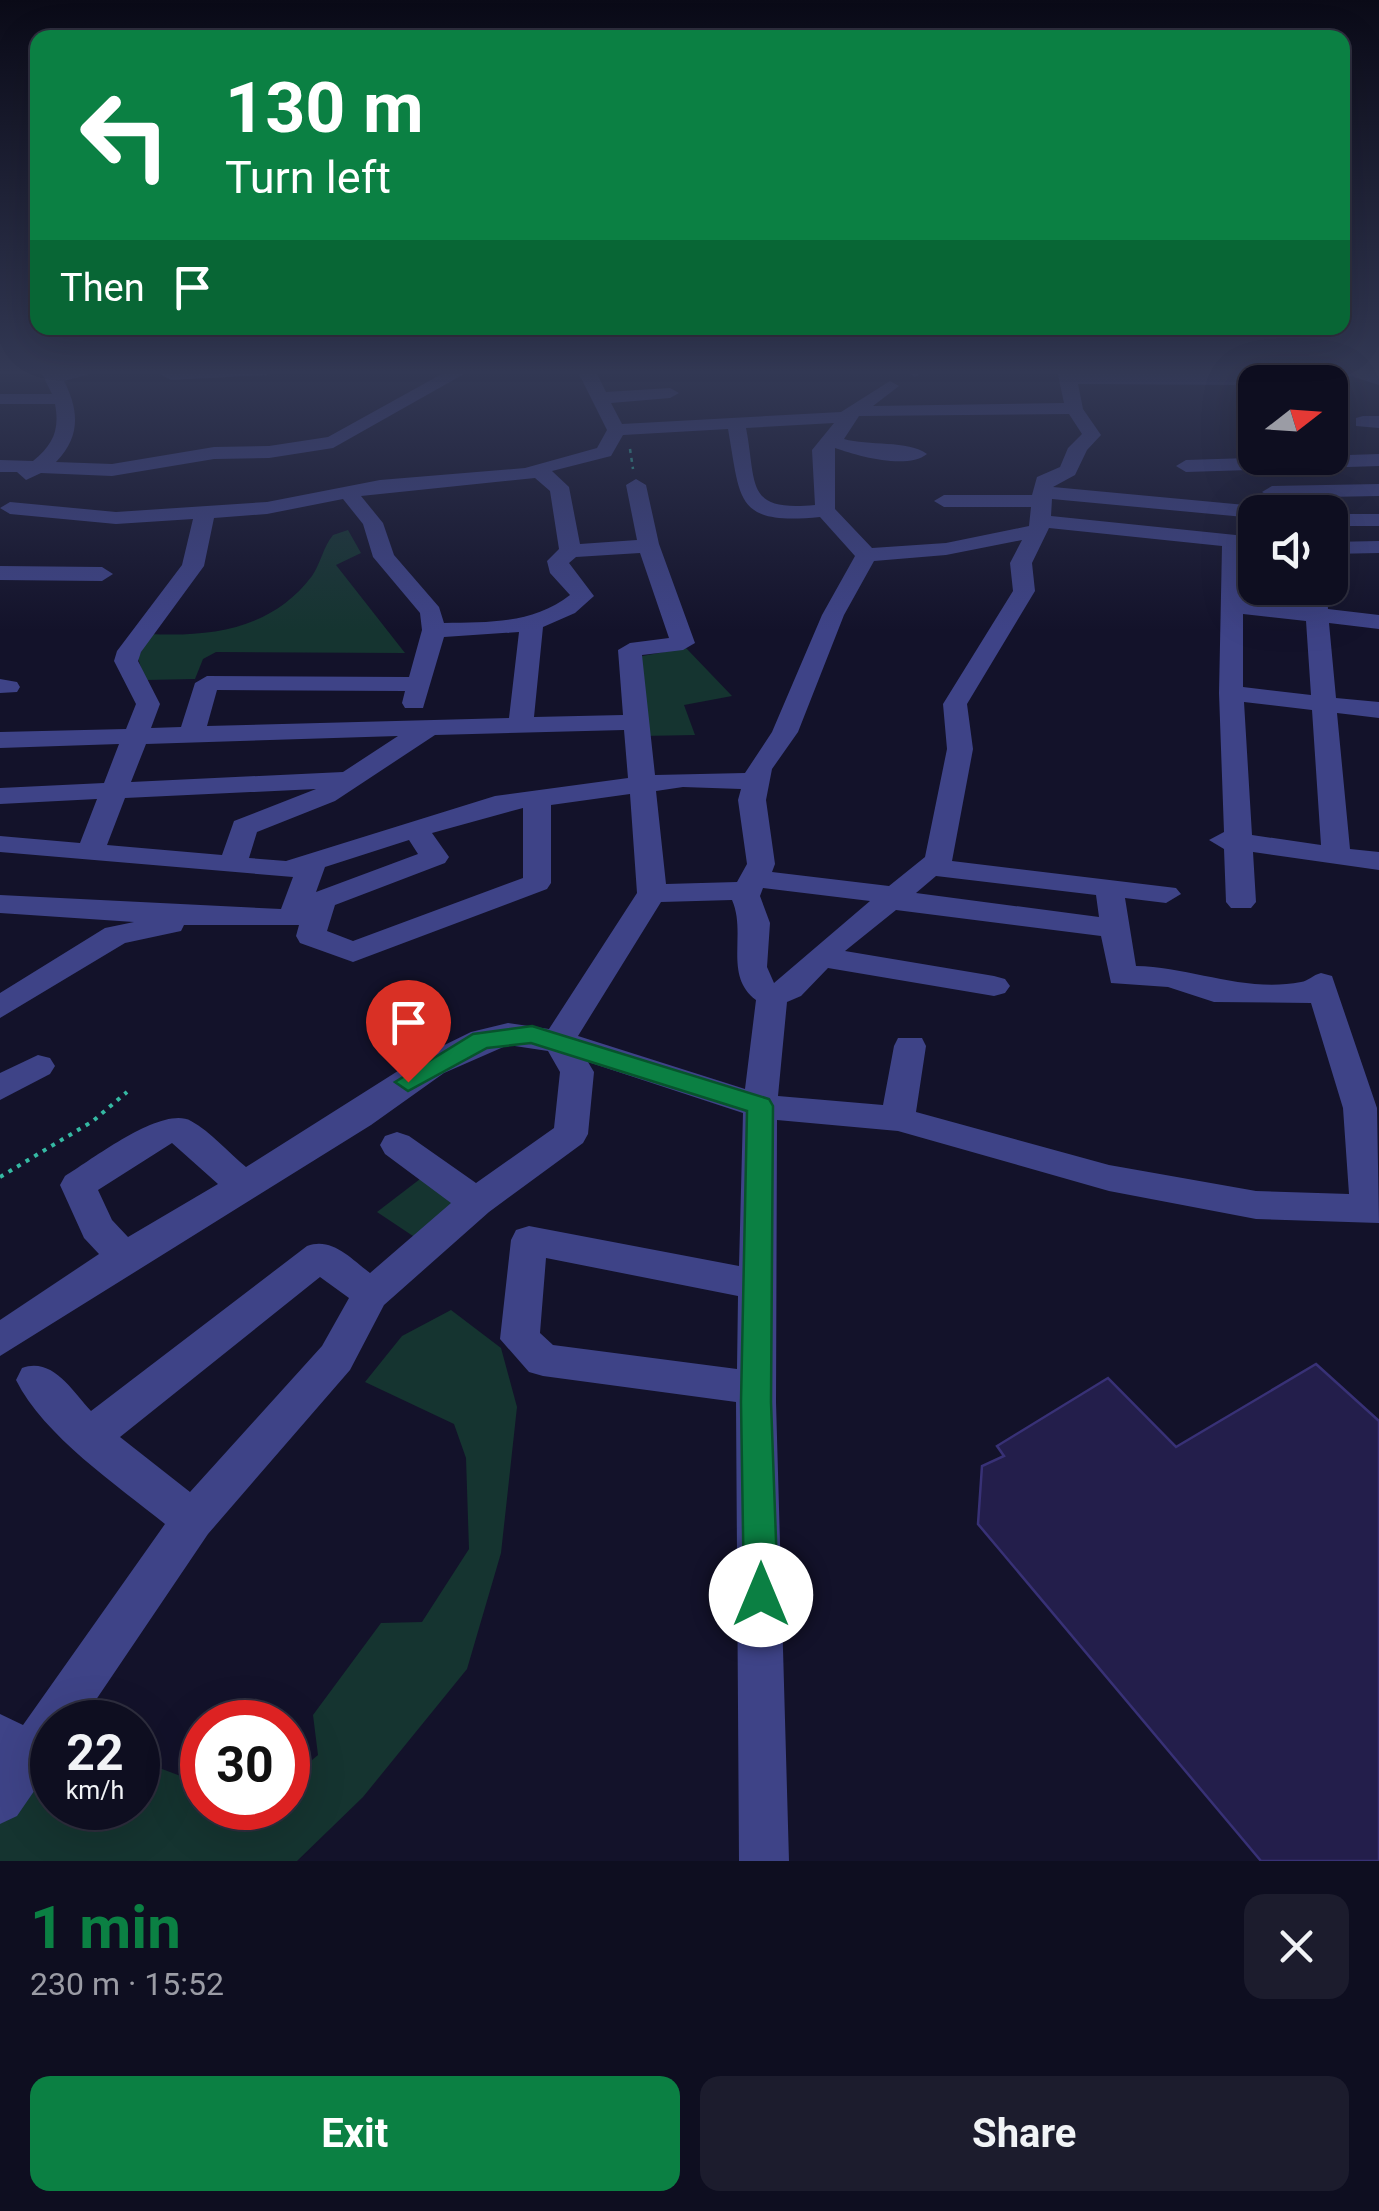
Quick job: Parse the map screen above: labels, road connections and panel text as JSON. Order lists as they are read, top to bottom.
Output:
{
  "north": "right",
  "page": {
    "turn": ["130 m", "Turn left"],
    "then": "Then",
    "speed": "22 km/h",
    "limit": "30",
    "heading": ["1 min", "230 m · 15:52"],
    "buttons": ["Exit", "Share"]
  }
}
